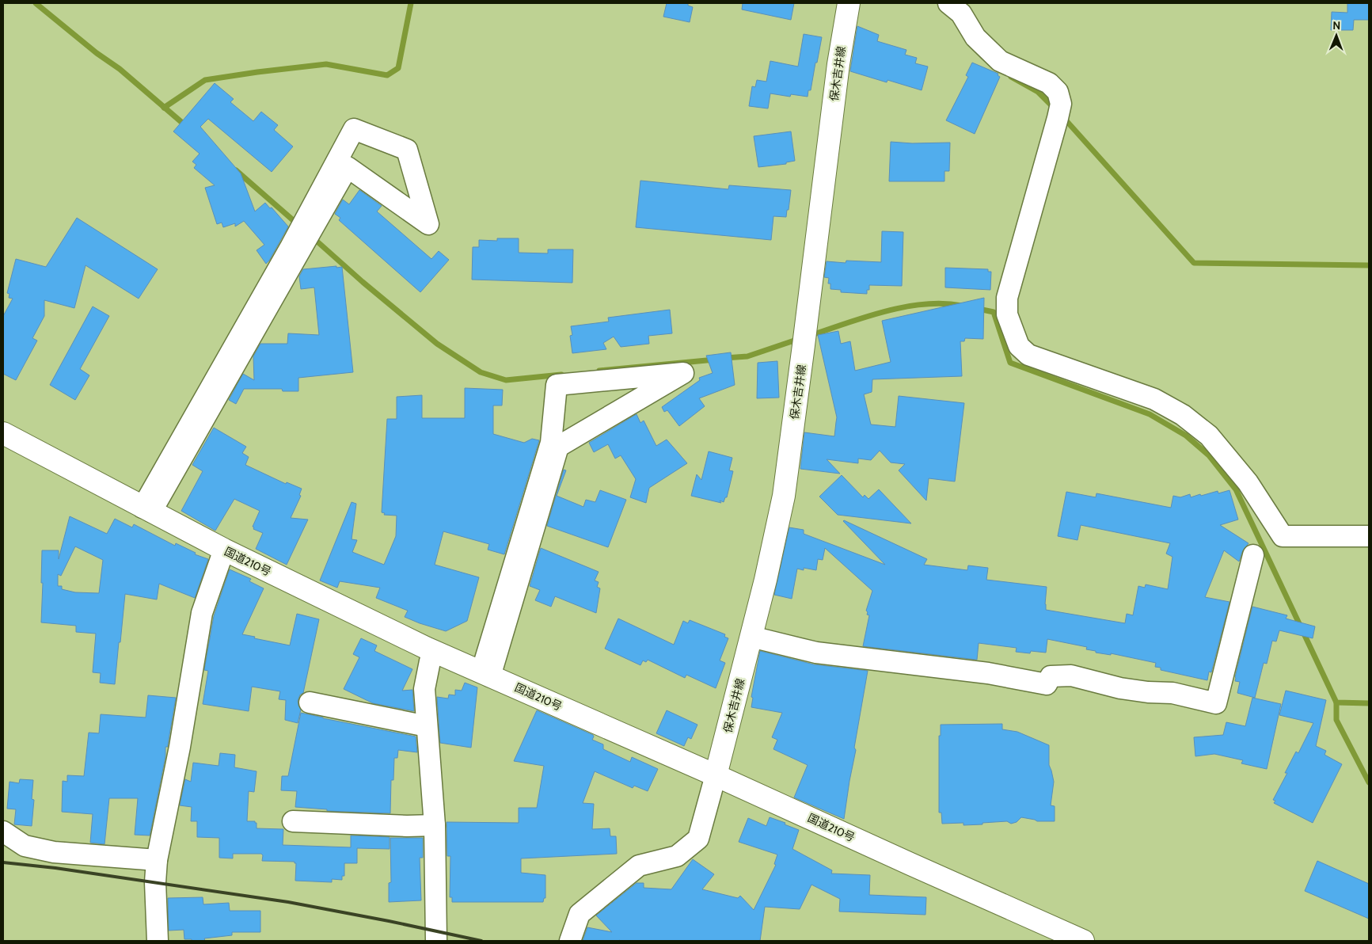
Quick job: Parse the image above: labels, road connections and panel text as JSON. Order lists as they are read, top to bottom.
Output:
{
  "streets": {
    "main road": ["保木吉井線", "国道210号"]
  },
  "crossings": [
    ["保木吉井線", "国道210号"]
  ],
  "north": "top"
}
